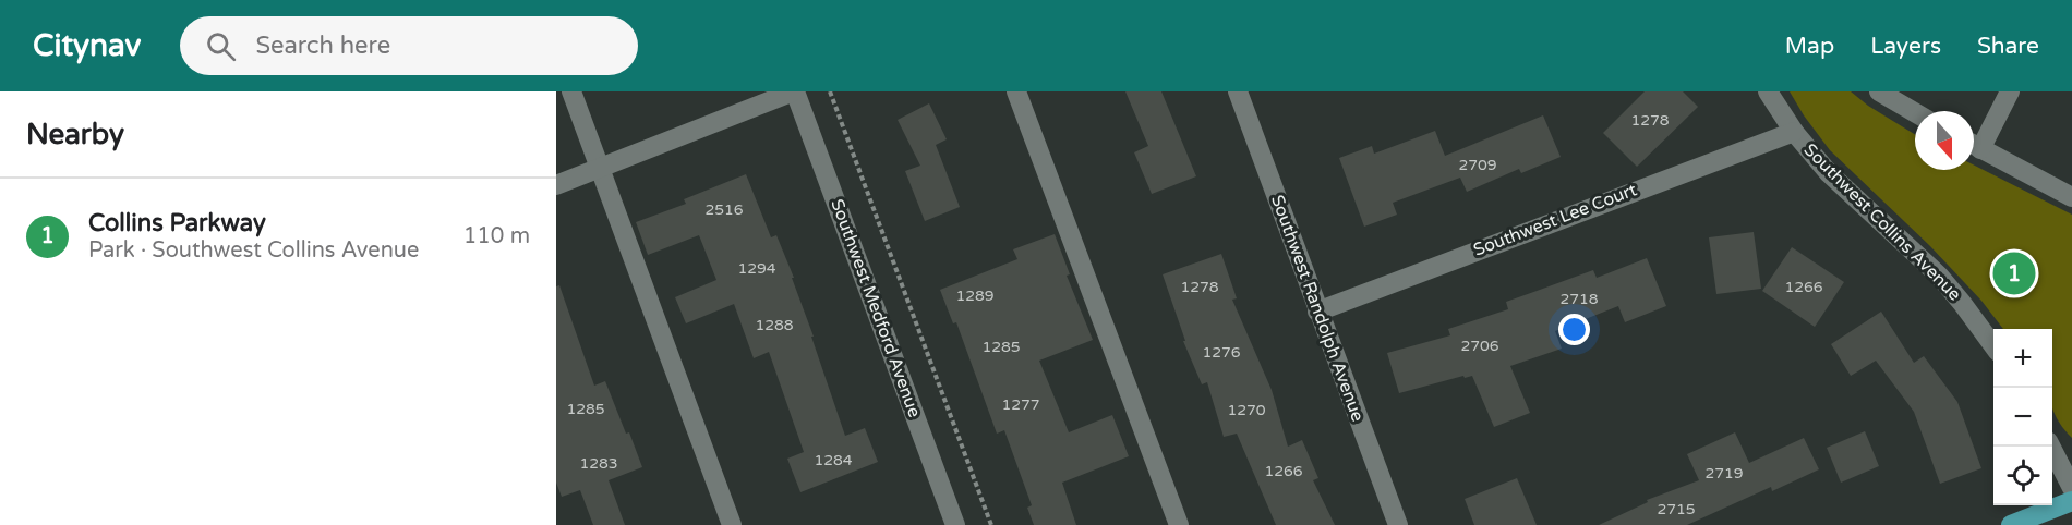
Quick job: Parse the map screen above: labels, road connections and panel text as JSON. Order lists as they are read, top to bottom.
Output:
{
  "streets": {
    "street": [
      "Southwest Lee Court",
      "Southwest Collins Avenue",
      "Southwest Medford Avenue",
      "Southwest Randolph Avenue"
    ]
  },
  "crossings": [
    ["Southwest Lee Court", "Southwest Collins Avenue"],
    ["Southwest Lee Court", "Southwest Randolph Avenue"]
  ],
  "house_numbers": [
    "1278",
    "2709",
    "2516",
    "1294",
    "1278",
    "1266",
    "1289",
    "2718",
    "1288",
    "2706",
    "1285",
    "1276",
    "1277",
    "1285",
    "1270",
    "1284",
    "1283",
    "1266",
    "2719",
    "2715"
  ],
  "north": "bottom",
  "page": {
    "header": "Citynav",
    "search": "Search here",
    "nav": ["Map", "Layers", "Share"],
    "heading": "Nearby",
    "list": [
      {
        "mark": "1",
        "name": "Collins Parkway",
        "note": "Park · Southwest Collins Avenue",
        "value": "110 m"
      }
    ],
    "pins": "1",
    "map_buttons": ["+", "−"]
  }
}
